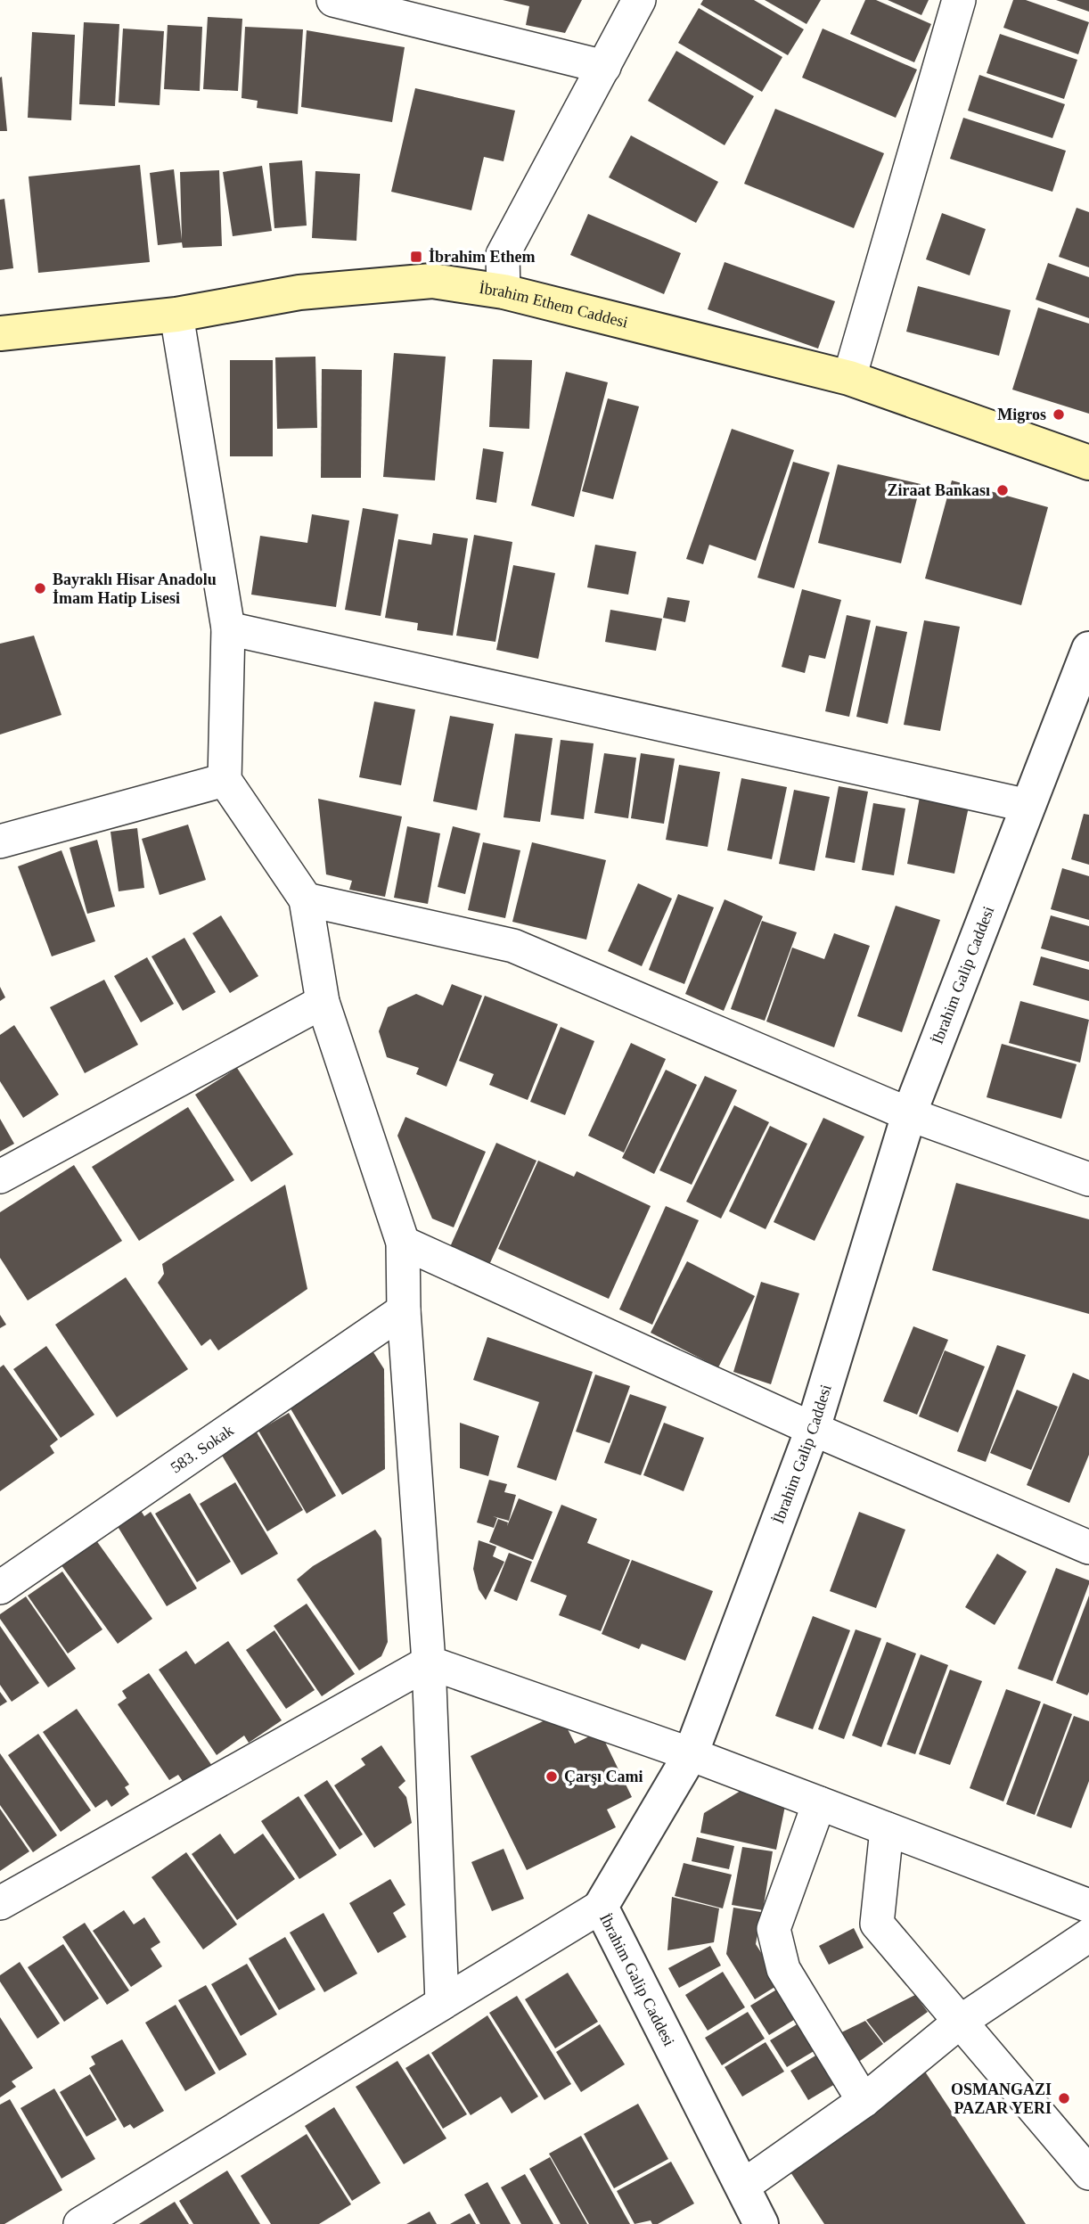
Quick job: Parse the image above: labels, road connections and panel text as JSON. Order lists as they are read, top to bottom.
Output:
{
  "streets": {
    "main road": ["İbrahim Ethem Caddesi"],
    "street": ["İbrahim Galip Caddesi", "583. Sokak"]
  },
  "places": {
    "transit": ["İbrahim Ethem"],
    "other": [
      "Migros",
      "Ziraat Bankası",
      "Bayraklı Hisar Anadolu İmam Hatip Lisesi",
      "Çarşı Cami",
      "OSMANGAZI PAZAR YERI"
    ]
  }
}
